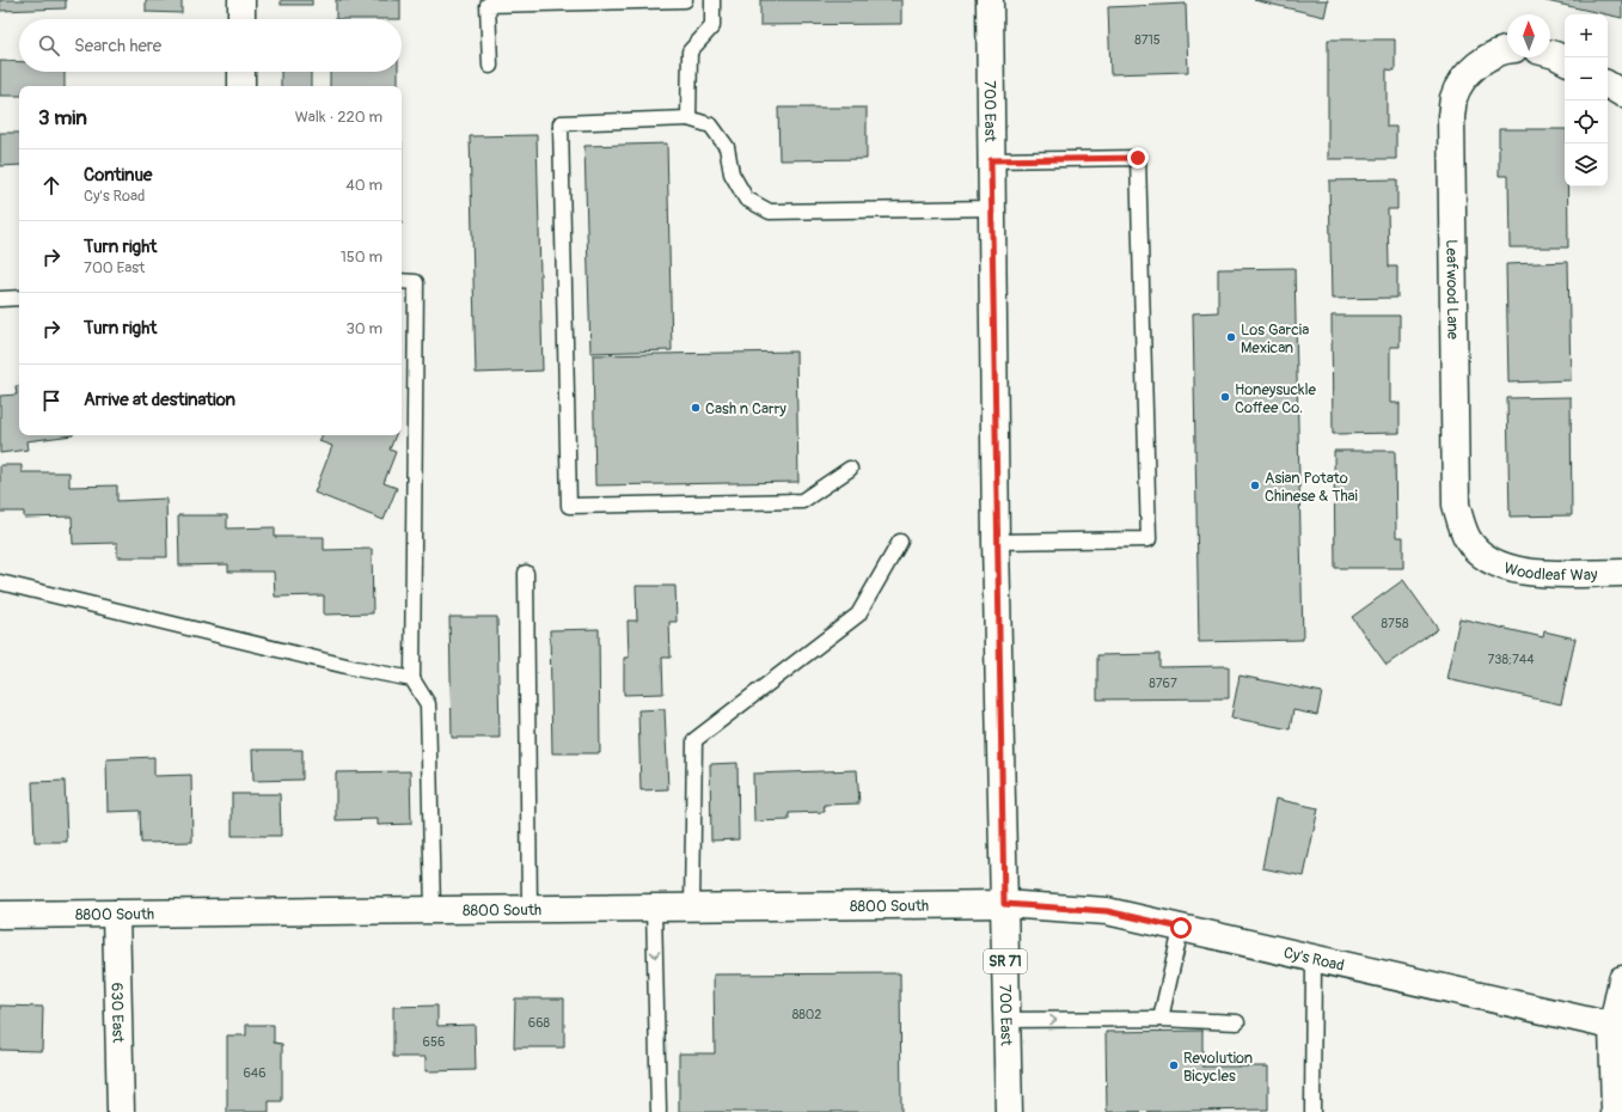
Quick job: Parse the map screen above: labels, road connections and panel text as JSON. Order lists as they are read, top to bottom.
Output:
{
  "streets": {
    "street": [
      "700 East",
      "Leafwood Lane",
      "Woodleaf Way",
      "8800 South",
      "Cy's Road",
      "SR 71",
      "630 East"
    ]
  },
  "crossings": [
    ["700 East", "8800 South"],
    ["700 East", "Cy's Road"],
    ["Leafwood Lane", "Woodleaf Way"],
    ["8800 South", "Cy's Road"],
    ["8800 South", "630 East"]
  ],
  "places": [
    "Los Garcia Mexican",
    "Honeysuckle Coffee Co.",
    "Cash n Carry",
    "Asian Potato Chinese & Thai",
    "Revolution Bicycles"
  ],
  "house_numbers": [
    "8715",
    "8758",
    "738;744",
    "8767",
    "8802",
    "668",
    "656",
    "646"
  ],
  "north": "top",
  "page": {
    "map_buttons": ["+", "−"],
    "search": "Search here",
    "heading": ["3 min", "Walk · 220 m"],
    "list": [
      ["Continue", "Cy's Road", "40 m"],
      ["Turn right", "700 East", "150 m"],
      ["Turn right", "30 m"],
      "Arrive at destination"
    ]
  }
}
